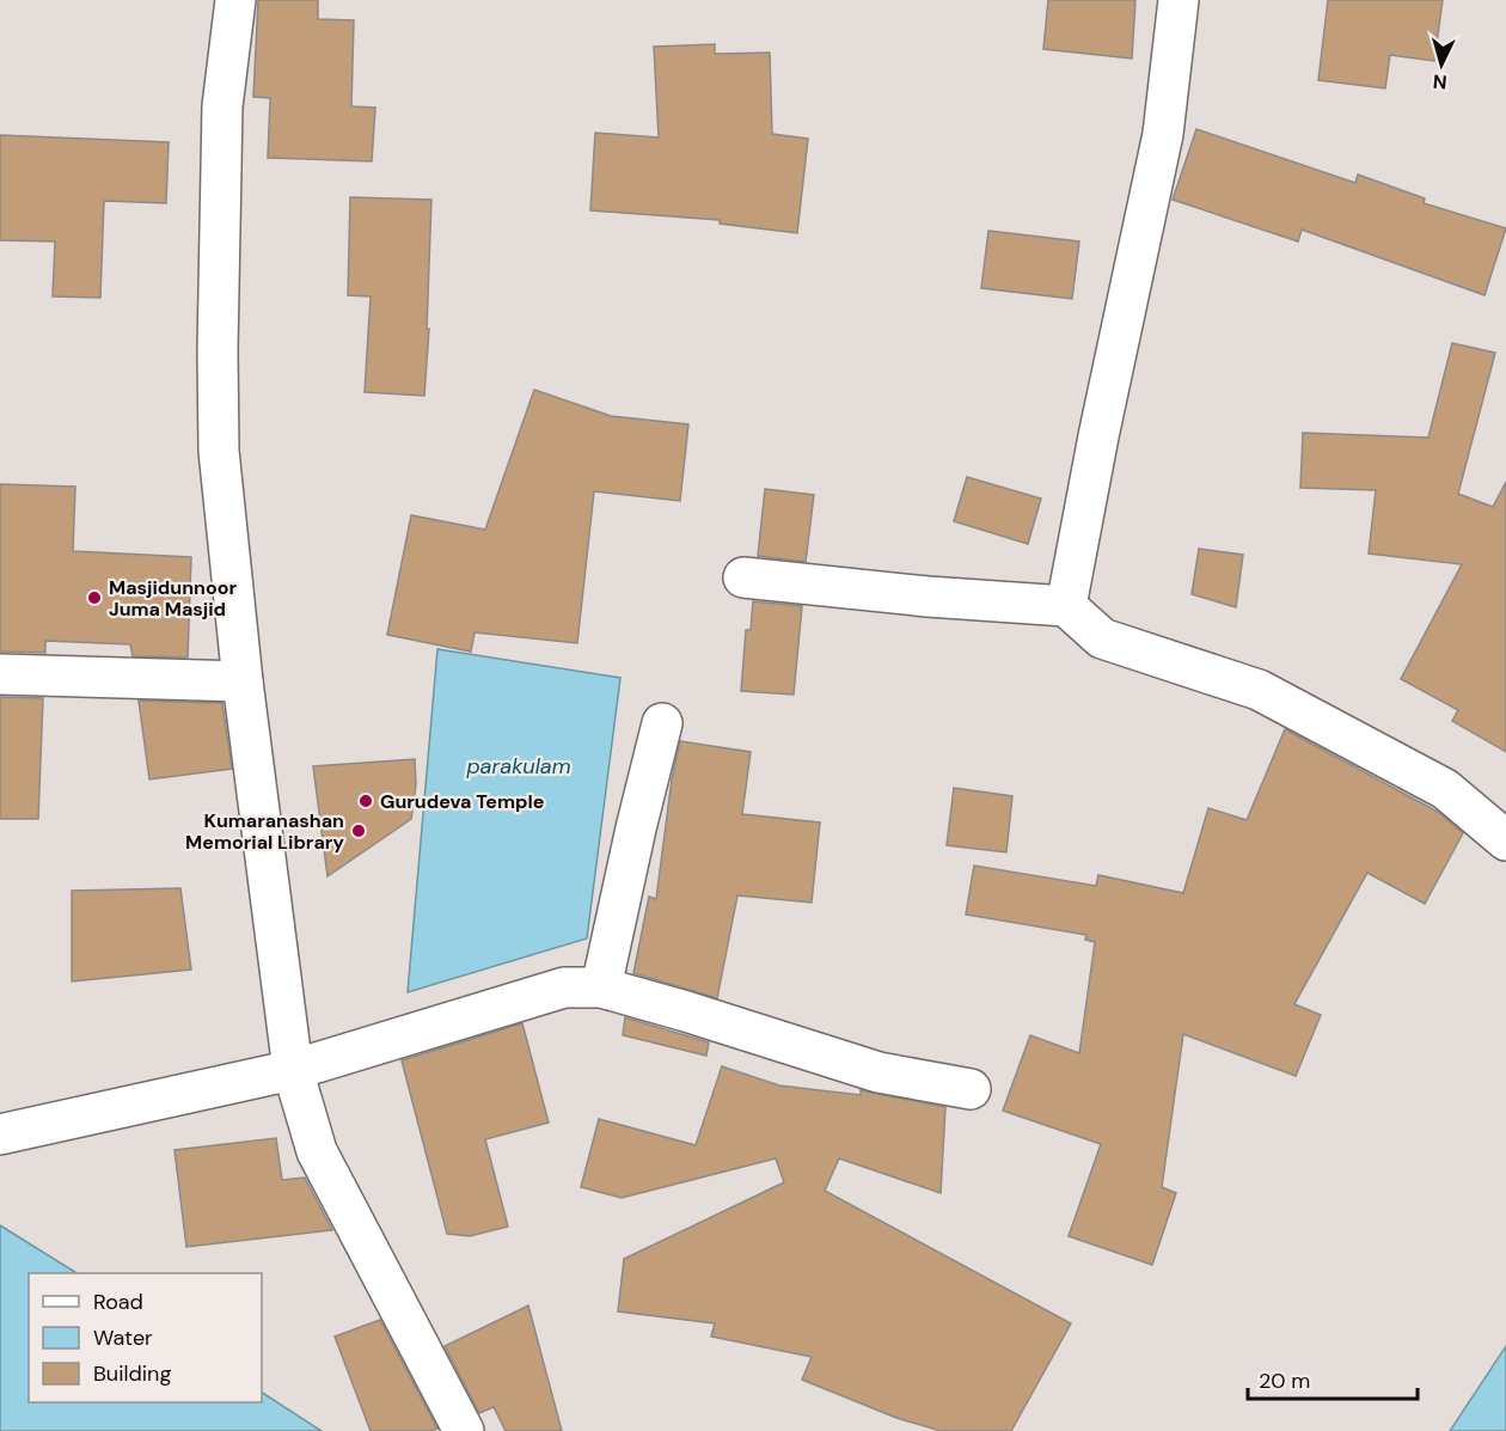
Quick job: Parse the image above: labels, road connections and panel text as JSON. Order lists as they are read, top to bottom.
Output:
{
  "water": ["parakulam"],
  "places": ["Masjidunnoor Juma Masjid", "Gurudeva Temple", "Kumaranashan Memorial Library"],
  "legend": ["Road", "Water", "Building"],
  "scale_bar": "20 m",
  "north": "bottom"
}
